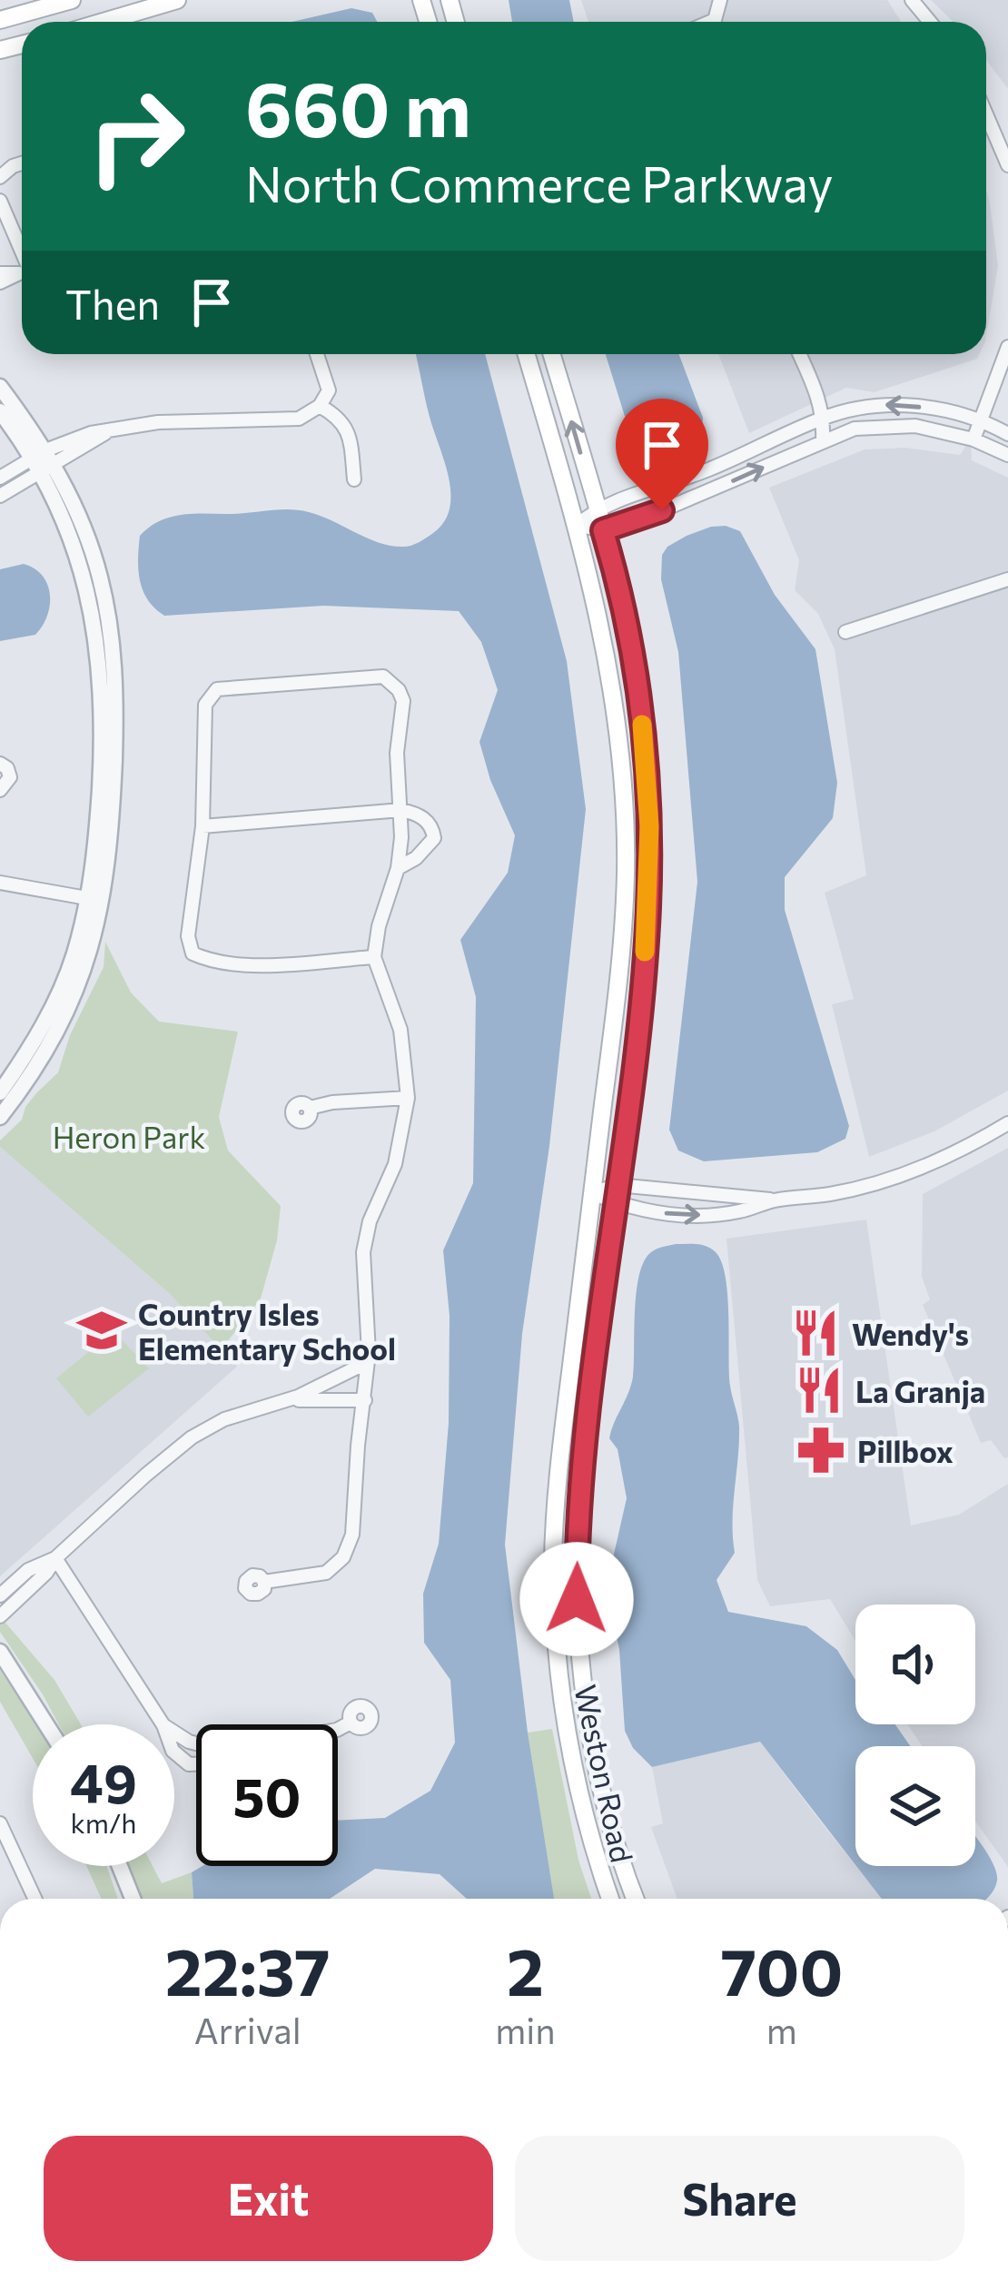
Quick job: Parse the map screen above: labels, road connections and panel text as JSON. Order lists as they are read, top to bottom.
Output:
{
  "streets": {
    "main road": ["Weston Road"]
  },
  "parks": ["Heron Park"],
  "places": {
    "school or university": ["Country Isles Elementary School"],
    "restaurant": ["Wendy's", "La Granja"],
    "pharmacy": ["Pillbox"]
  },
  "page": {
    "turn": ["660 m", "North Commerce Parkway"],
    "then": "Then",
    "speed": "49 km/h",
    "limit": "50",
    "eta": [
      "22:37",
      "Arrival",
      "2",
      "min",
      "700",
      "m"
    ],
    "buttons": ["Exit", "Share"]
  }
}
